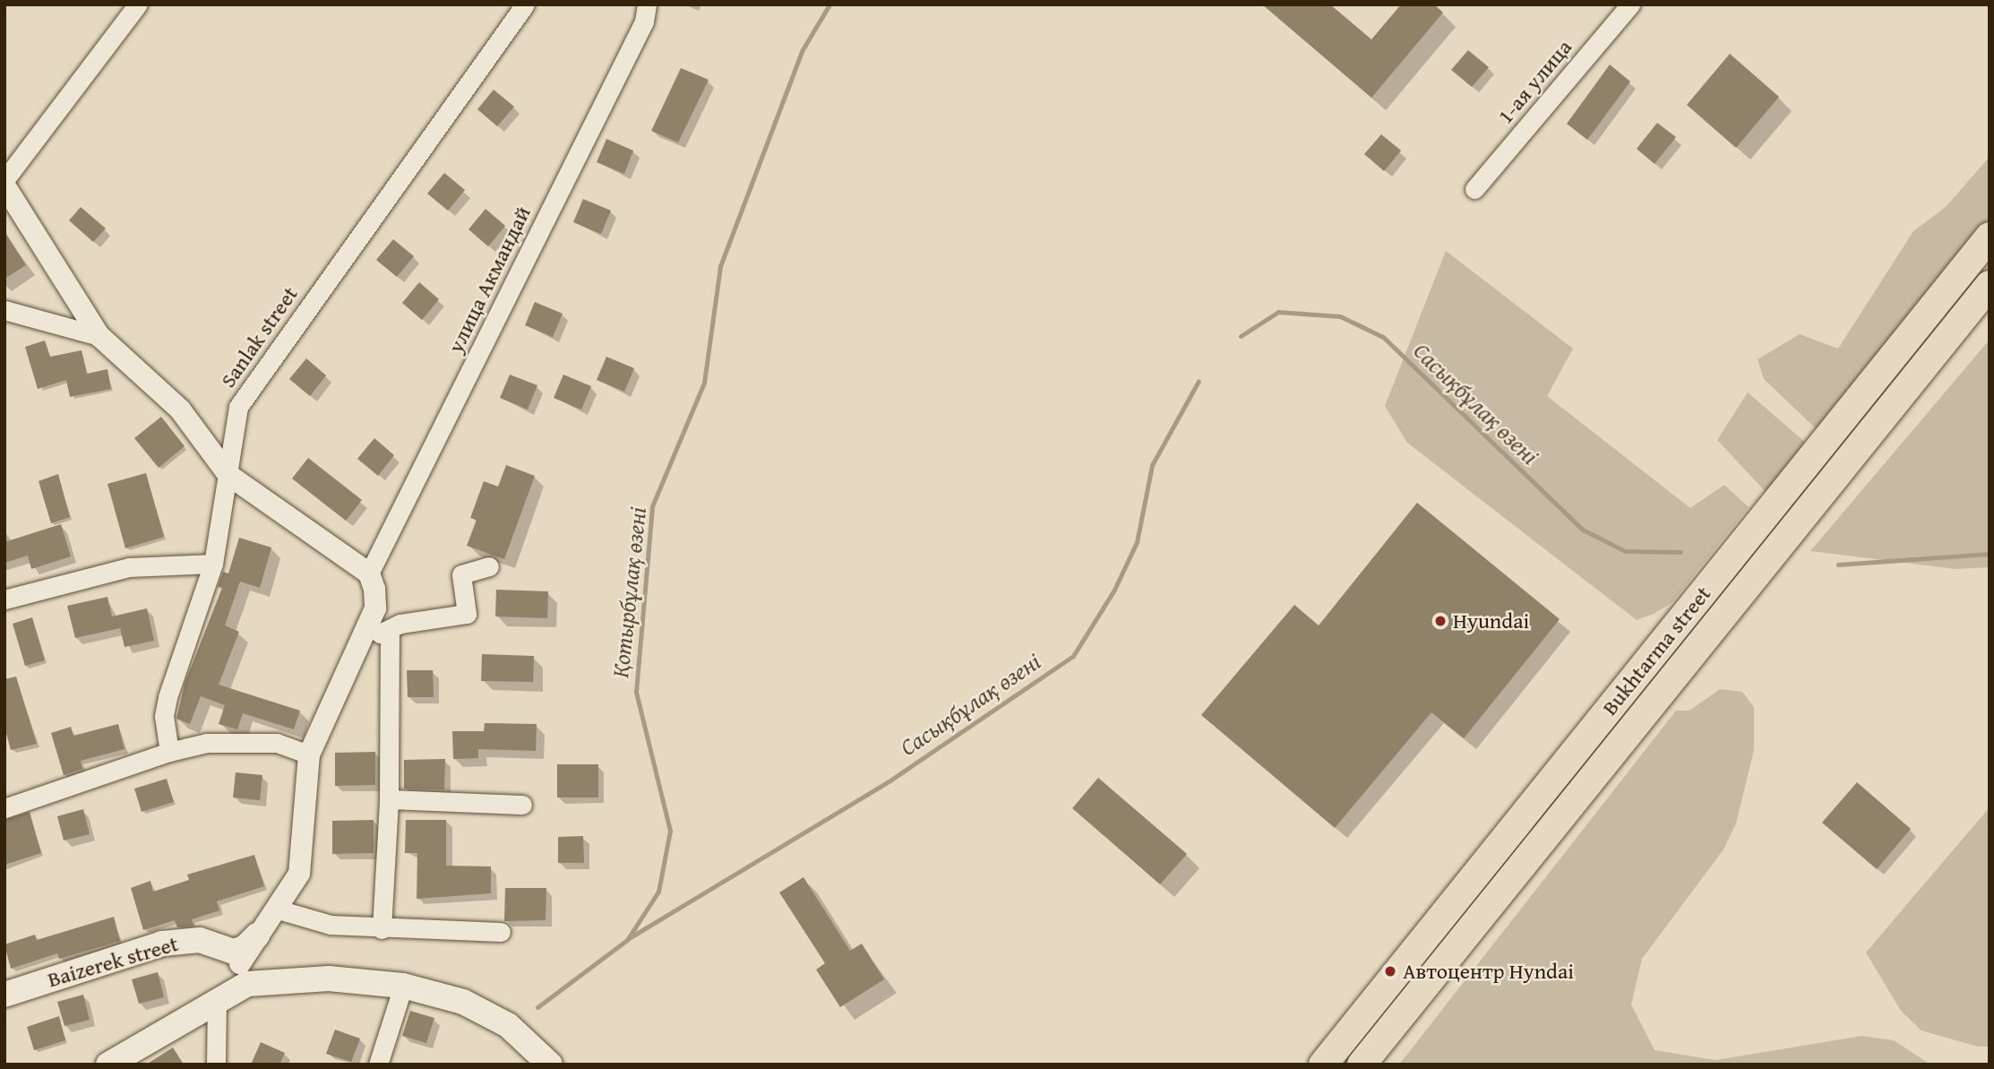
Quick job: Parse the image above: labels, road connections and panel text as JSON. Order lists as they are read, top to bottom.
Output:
{
  "streets": {
    "main road": ["Bukhtarma street", "Baizerek street"],
    "street": ["1-ая улица", "улица Акмандай", "Sanlak street"]
  },
  "water": ["Сасықбұлақ өзені", "Қотырбұлақ өзені"],
  "places": ["Hyundai", "Автоцентр Hyndai"]
}
